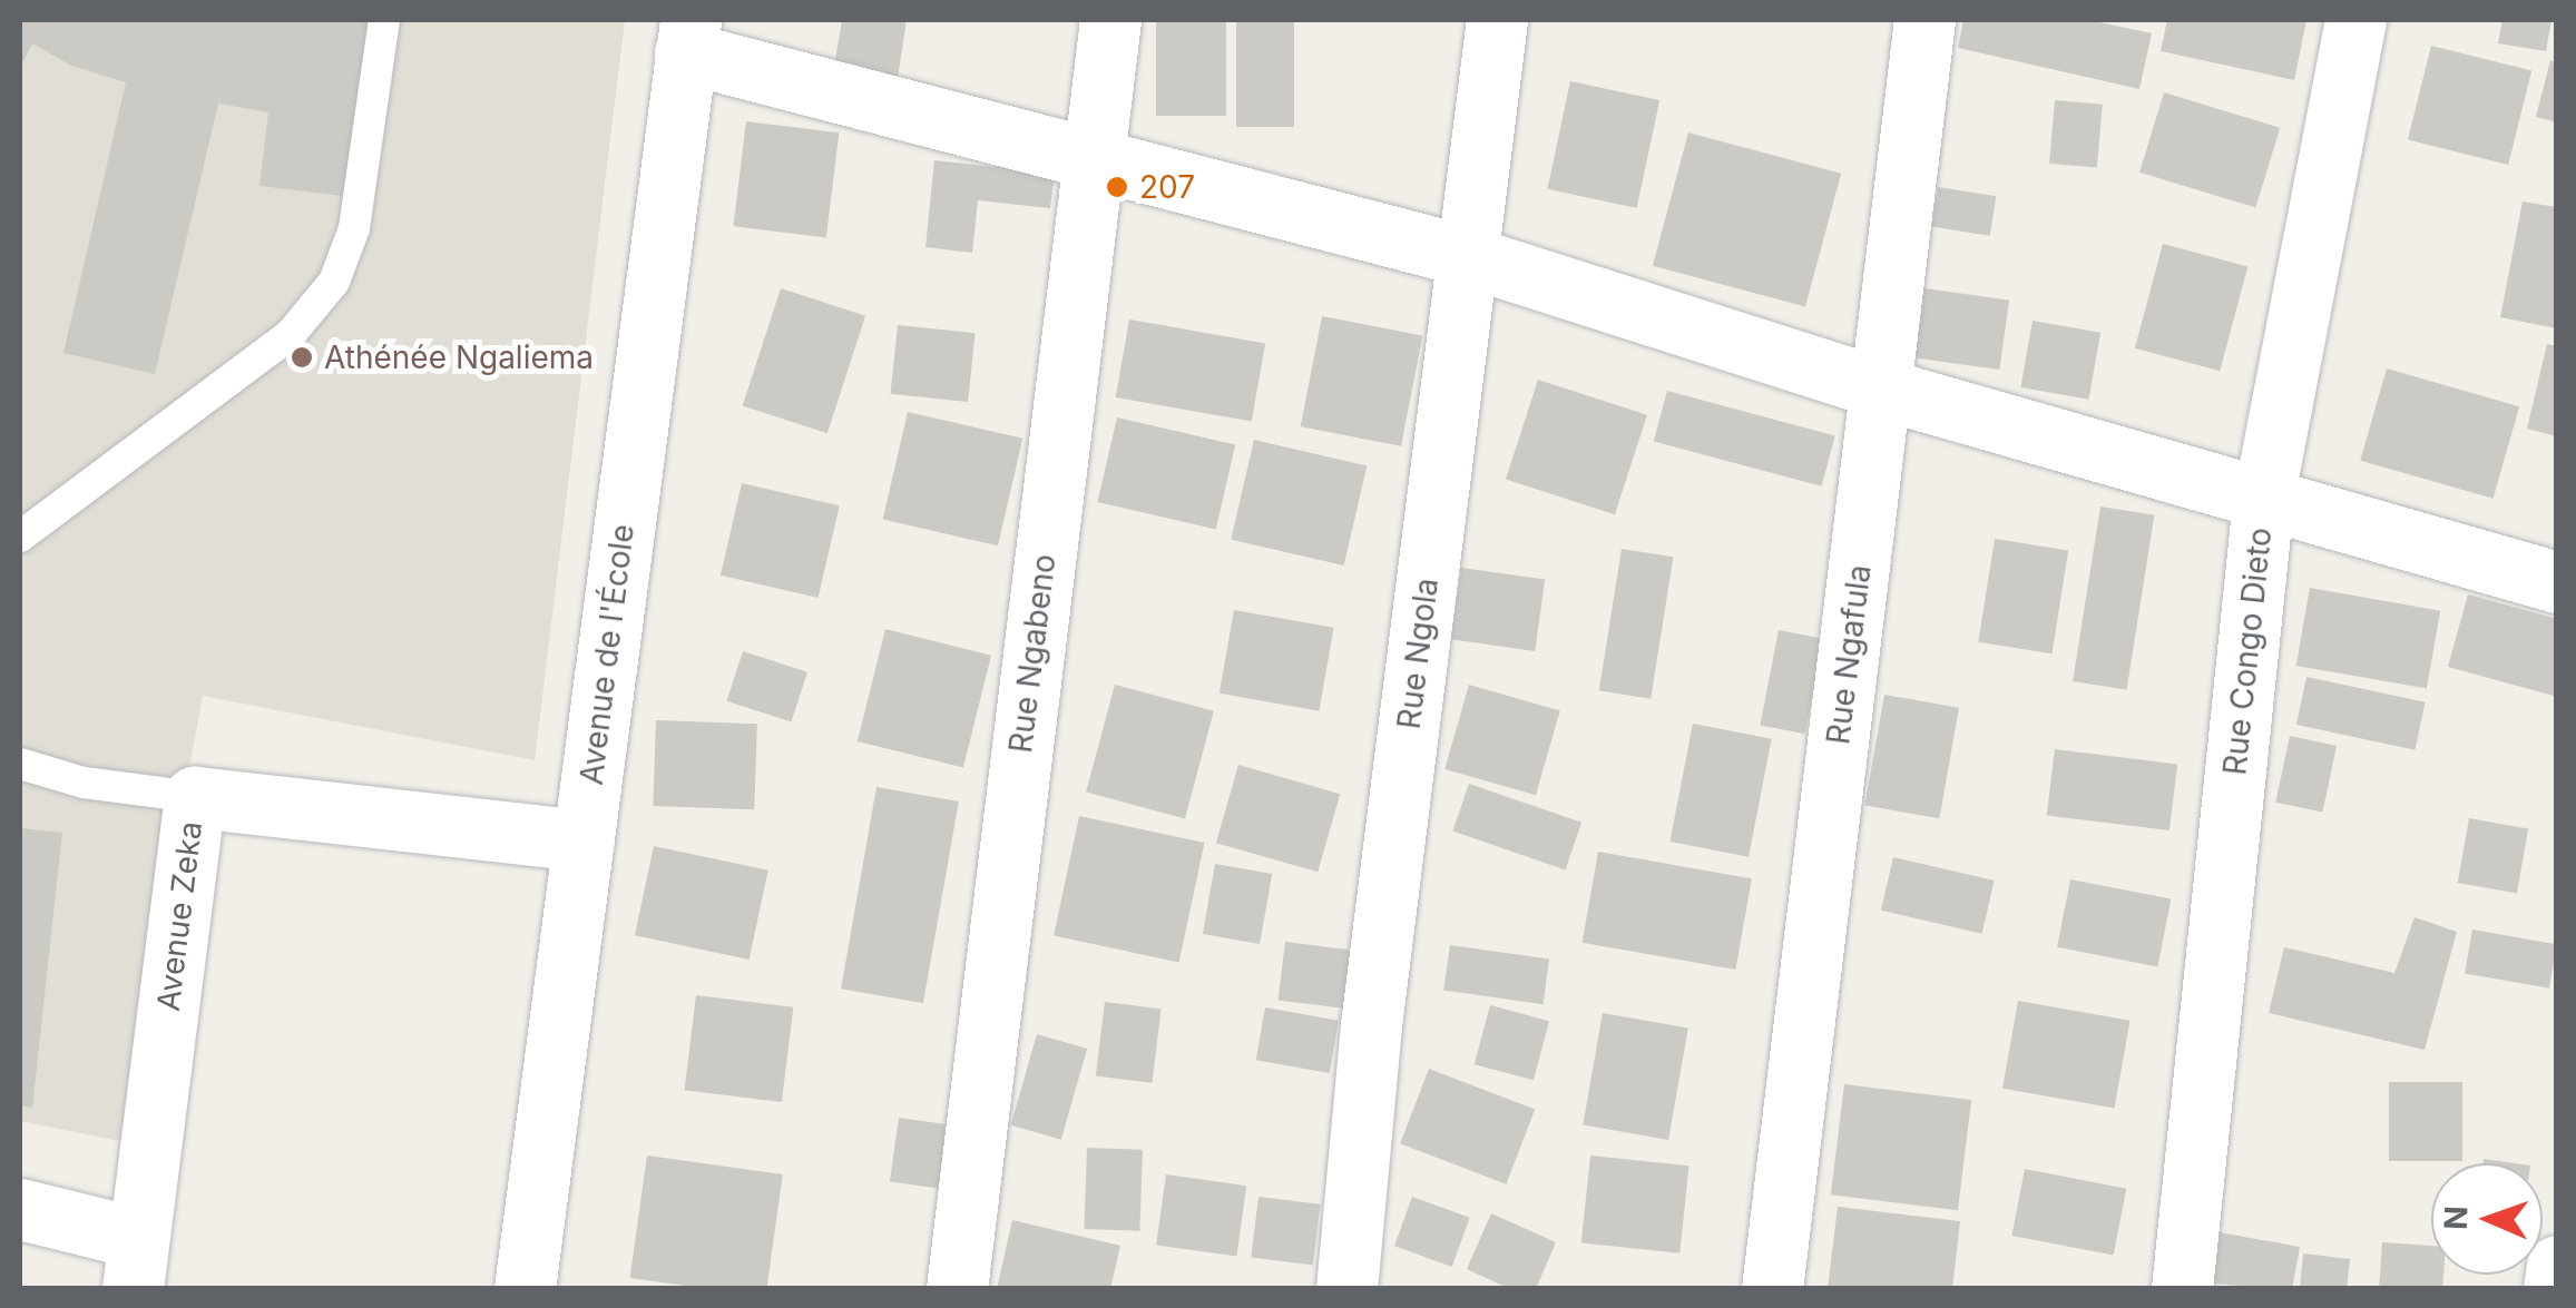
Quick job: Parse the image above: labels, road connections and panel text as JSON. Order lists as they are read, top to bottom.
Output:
{
  "streets": {
    "street": [
      "Rue Congo Dieto",
      "Rue Ngabeno",
      "Rue Ngola",
      "Avenue de l'École",
      "Rue Ngafula",
      "Avenue Zeka"
    ]
  },
  "crossings": [
    ["Avenue de l'École", "Avenue Zeka"]
  ],
  "places": ["207", "Athénée Ngaliema"],
  "north": "left"
}
